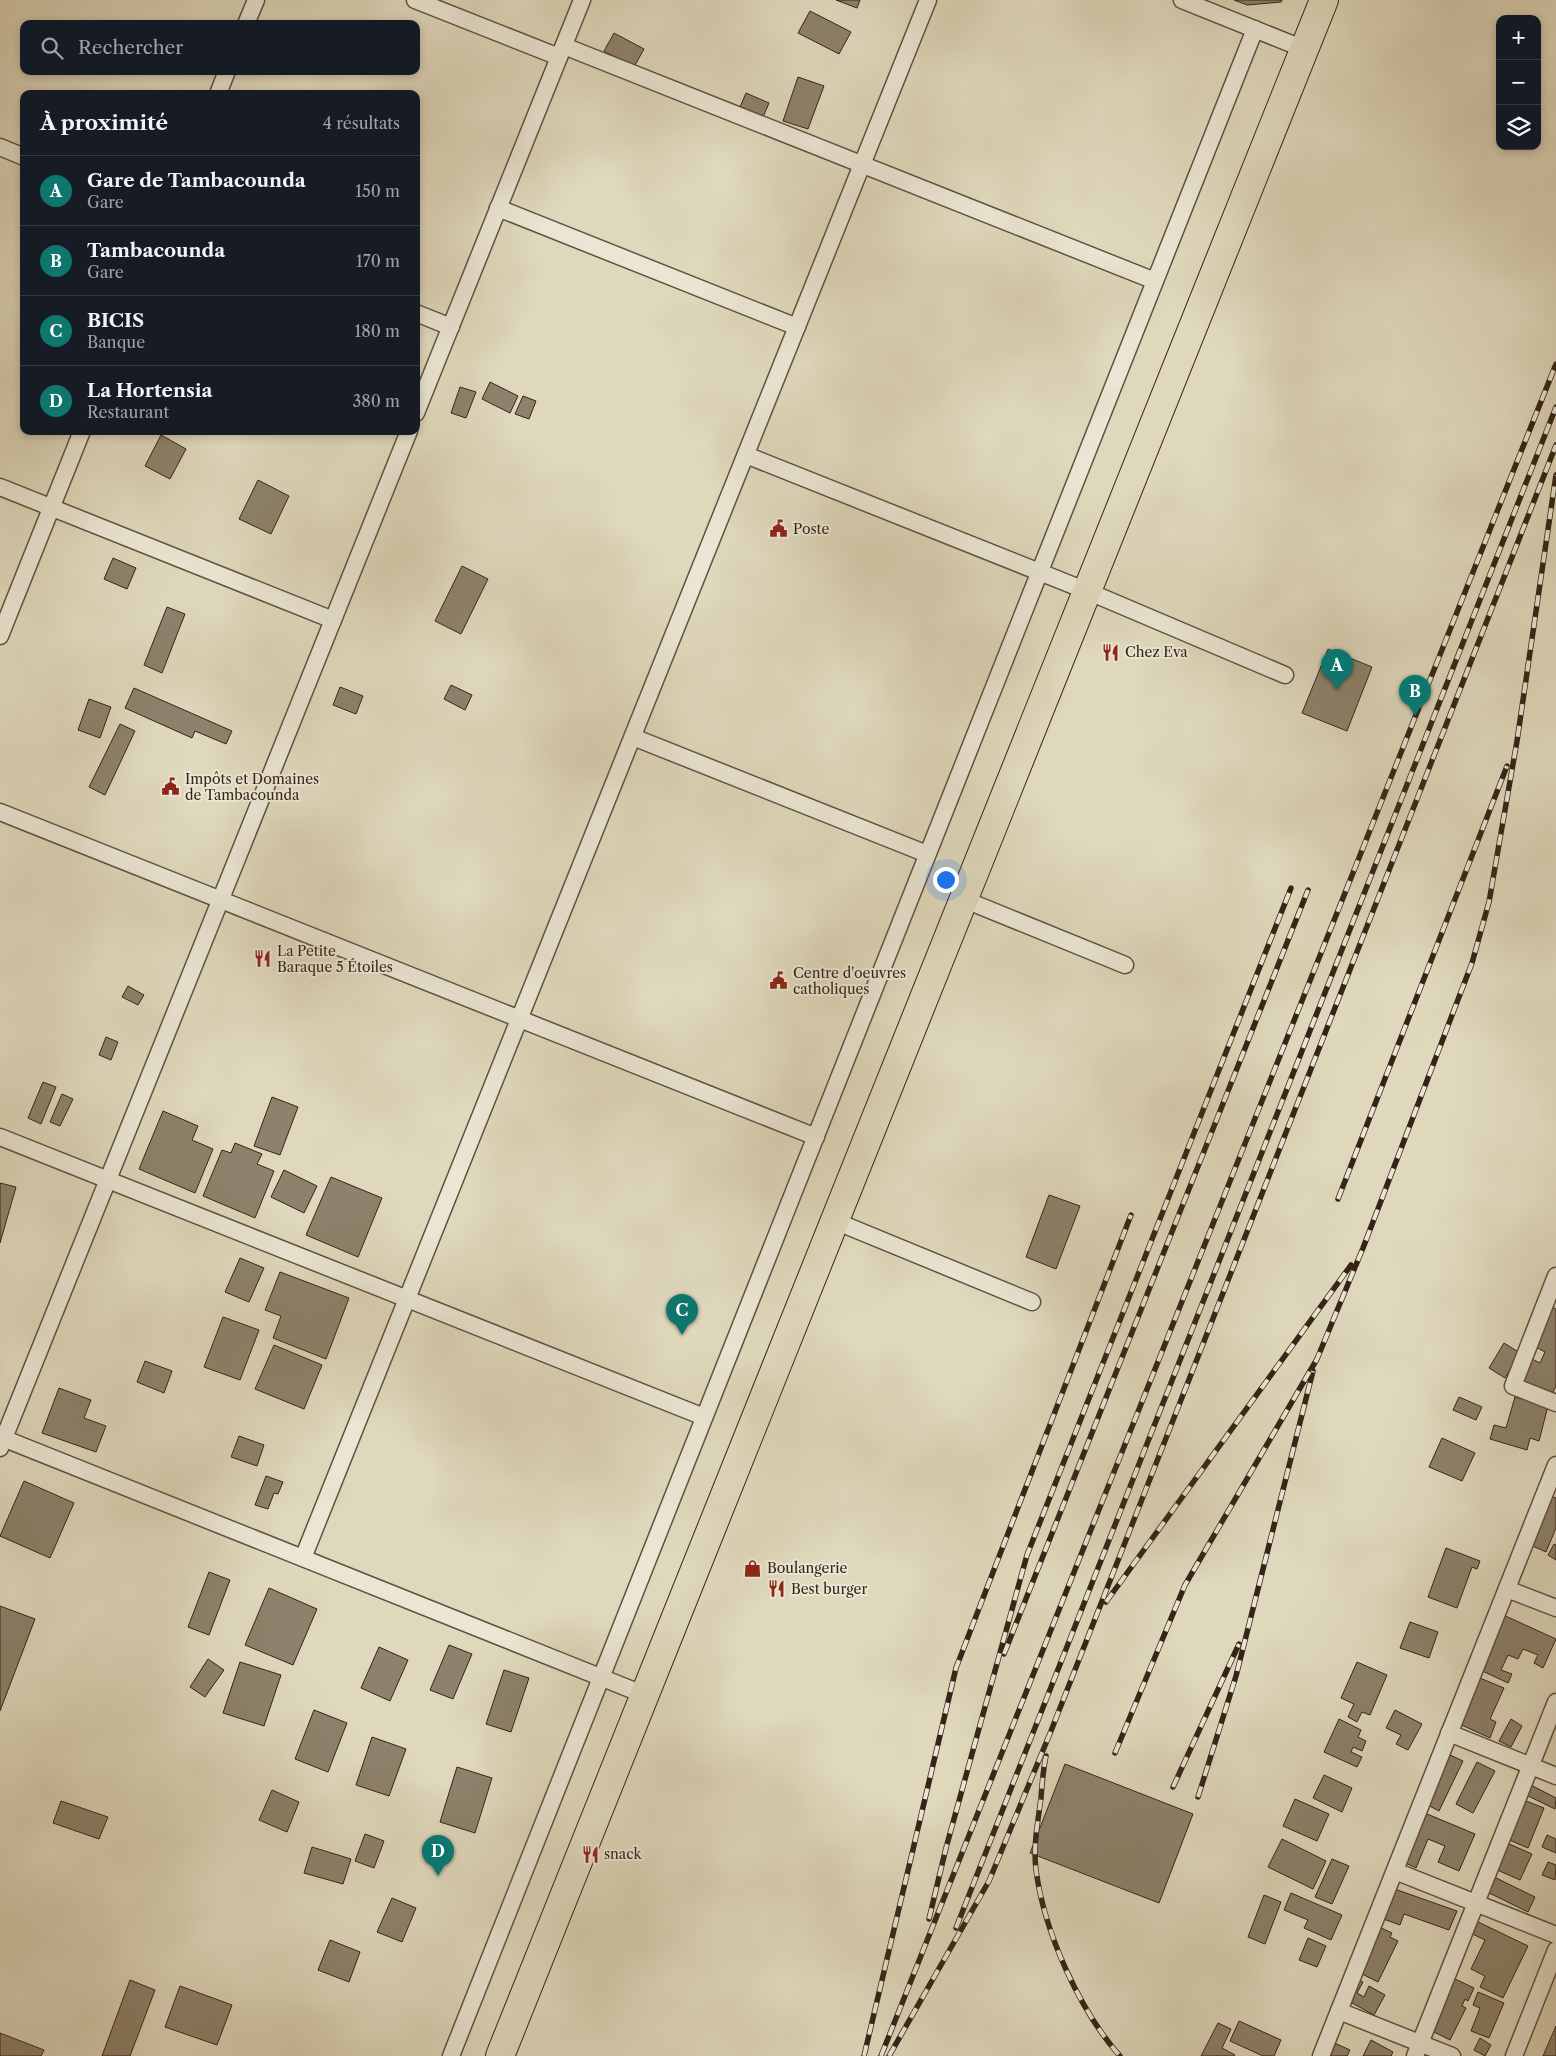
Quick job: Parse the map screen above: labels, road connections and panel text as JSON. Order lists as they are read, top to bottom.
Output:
{
  "places": {
    "public building": ["Poste", "Impôts et Domaines de Tambacounda", "Centre d'oeuvres catholiques"],
    "restaurant": [
      "Chez Eva",
      "La Petite Baraque 5 Étoiles",
      "Best burger",
      "snack"
    ],
    "shop": ["Boulangerie"]
  },
  "page": {
    "map_buttons": ["+", "−"],
    "search": "Rechercher",
    "heading": ["À proximité", "4 résultats"],
    "list": [
      {
        "mark": "A",
        "name": "Gare de Tambacounda",
        "note": "Gare",
        "value": "150 m"
      },
      {
        "mark": "B",
        "name": "Tambacounda",
        "note": "Gare",
        "value": "170 m"
      },
      {
        "mark": "C",
        "name": "BICIS",
        "note": "Banque",
        "value": "180 m"
      },
      {
        "mark": "D",
        "name": "La Hortensia",
        "note": "Restaurant",
        "value": "380 m"
      }
    ],
    "pins": [
      "A",
      "B",
      "C",
      "D"
    ]
  }
}
